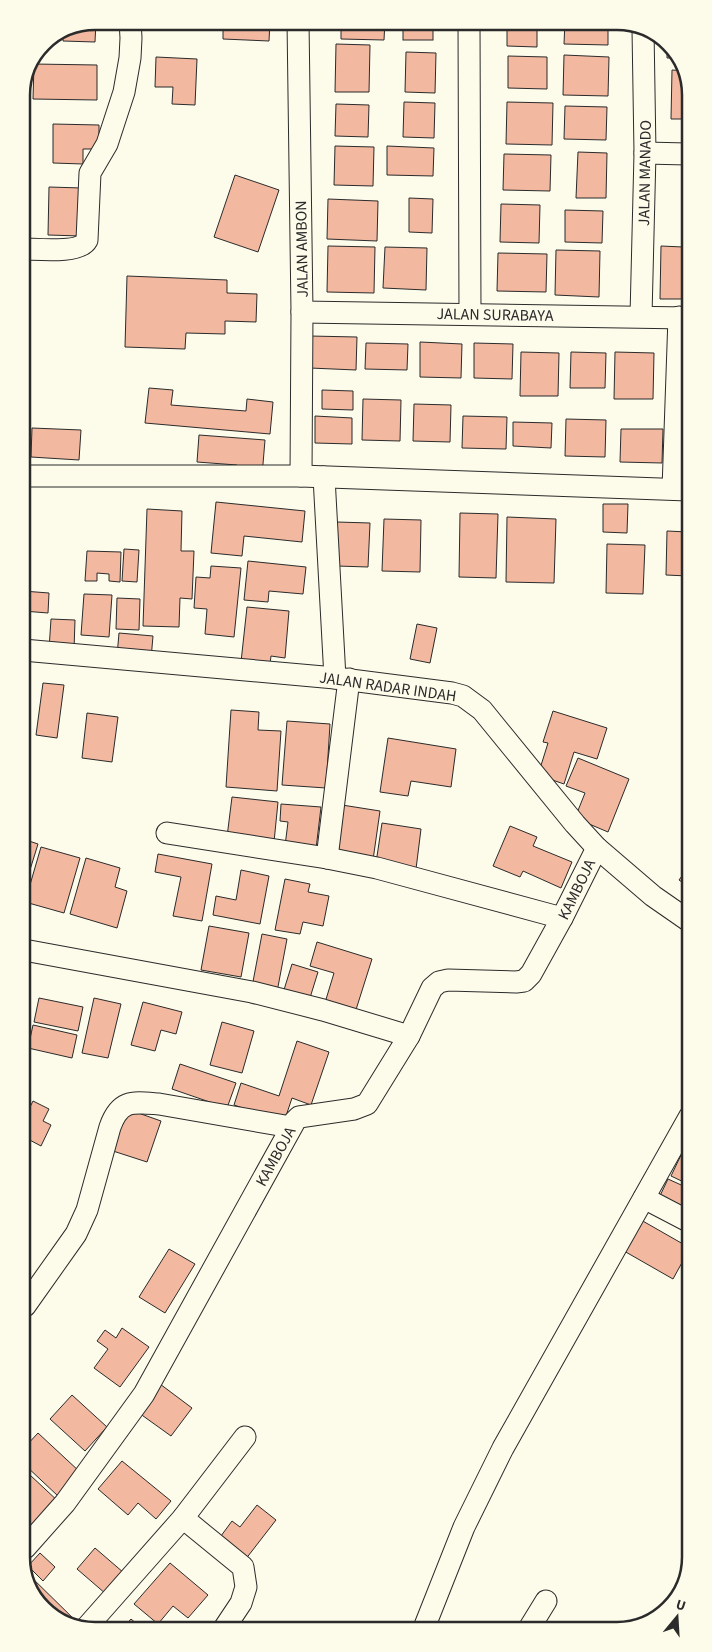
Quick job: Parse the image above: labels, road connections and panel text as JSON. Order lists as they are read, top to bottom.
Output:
{
  "streets": {
    "street": [
      "JALAN MANADO",
      "JALAN AMBON",
      "JALAN SURABAYA",
      "JALAN RADAR INDAH",
      "KAMBOJA"
    ]
  },
  "crossings": [
    ["JALAN MANADO", "JALAN SURABAYA"],
    ["JALAN AMBON", "JALAN SURABAYA"],
    ["JALAN RADAR INDAH", "KAMBOJA"]
  ],
  "north": "top"
}
